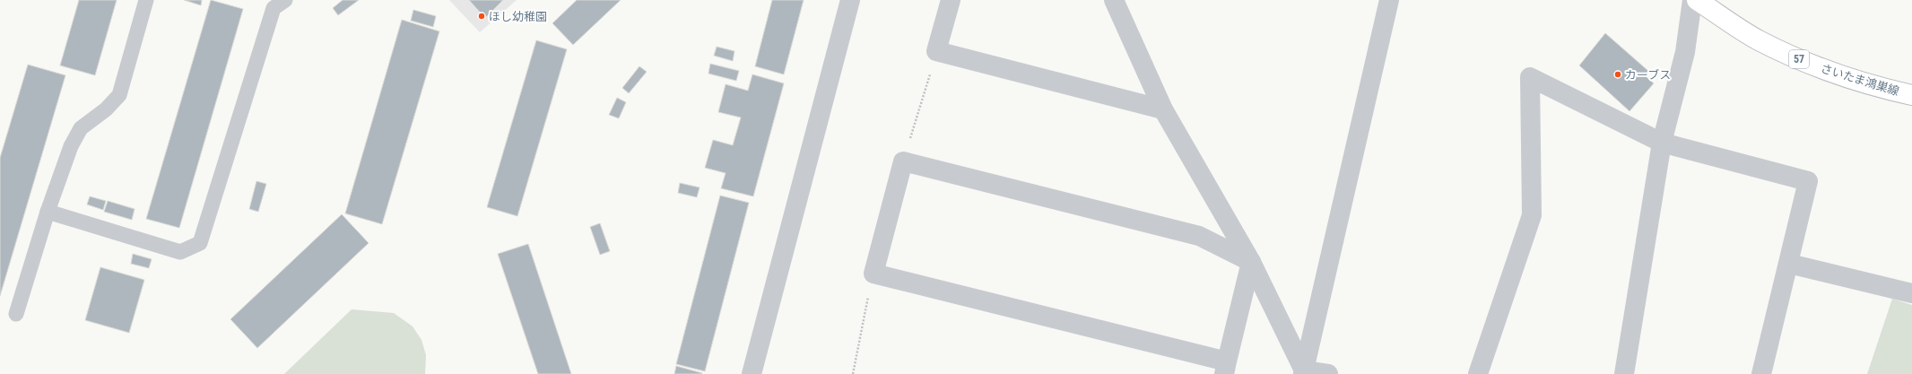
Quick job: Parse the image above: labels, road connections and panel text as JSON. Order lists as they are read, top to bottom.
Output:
{
  "streets": {
    "main road": ["57", "さいたま鴻巣線"]
  },
  "places": ["ほし幼稚園", "カーブス"]
}
